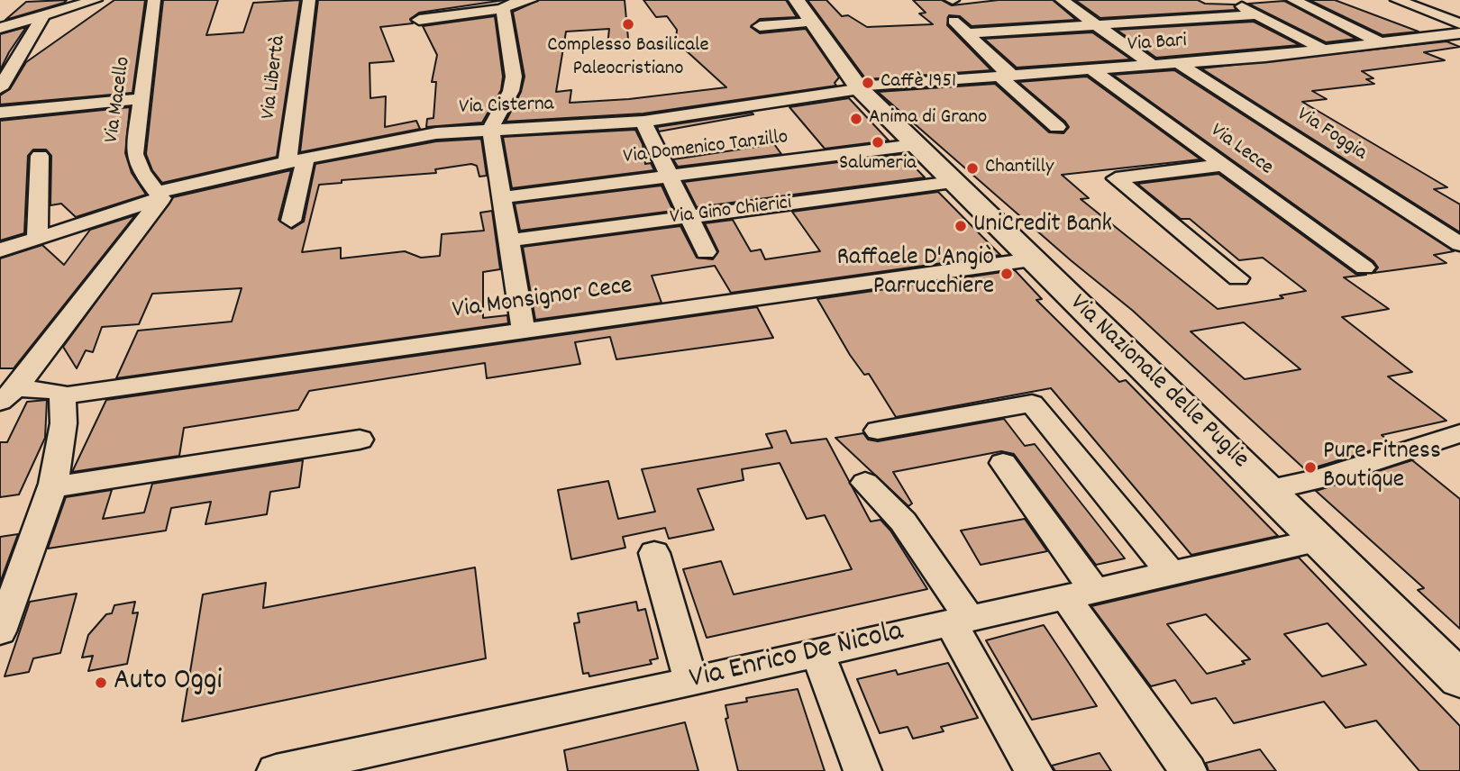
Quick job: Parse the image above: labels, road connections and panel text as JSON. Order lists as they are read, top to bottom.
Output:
{
  "streets": {
    "main road": ["Via Nazionale delle Puglie"],
    "street": [
      "Via Bari",
      "Via Libertà",
      "Via Macello",
      "Via Cisterna",
      "Via Foggia",
      "Via Domenico Tanzillo",
      "Via Lecce",
      "Via Gino Chierici",
      "Via Monsignor Cece",
      "Via Enrico De Nicola"
    ]
  },
  "crossings": [
    ["Via Bari", "Via Cisterna"],
    ["Via Bari", "Via Foggia"],
    ["Via Bari", "Via Lecce"],
    ["Via Bari", "Via Nazionale delle Puglie"],
    ["Via Libertà", "Via Cisterna"],
    ["Via Macello", "Via Cisterna"],
    ["Via Cisterna", "Via Nazionale delle Puglie"],
    ["Via Domenico Tanzillo", "Via Nazionale delle Puglie"],
    ["Via Gino Chierici", "Via Nazionale delle Puglie"],
    ["Via Monsignor Cece", "Via Nazionale delle Puglie"],
    ["Via Nazionale delle Puglie", "Via Enrico De Nicola"]
  ],
  "places": [
    "Complesso Basilicale Paleocristiano",
    "Caffè 1951",
    "Anima di Grano",
    "Salumeria",
    "Chantilly",
    "UniCredit Bank",
    "Raffaele D'Angiò Parrucchiere",
    "Pure Fitness Boutique",
    "Auto Oggi"
  ]
}
